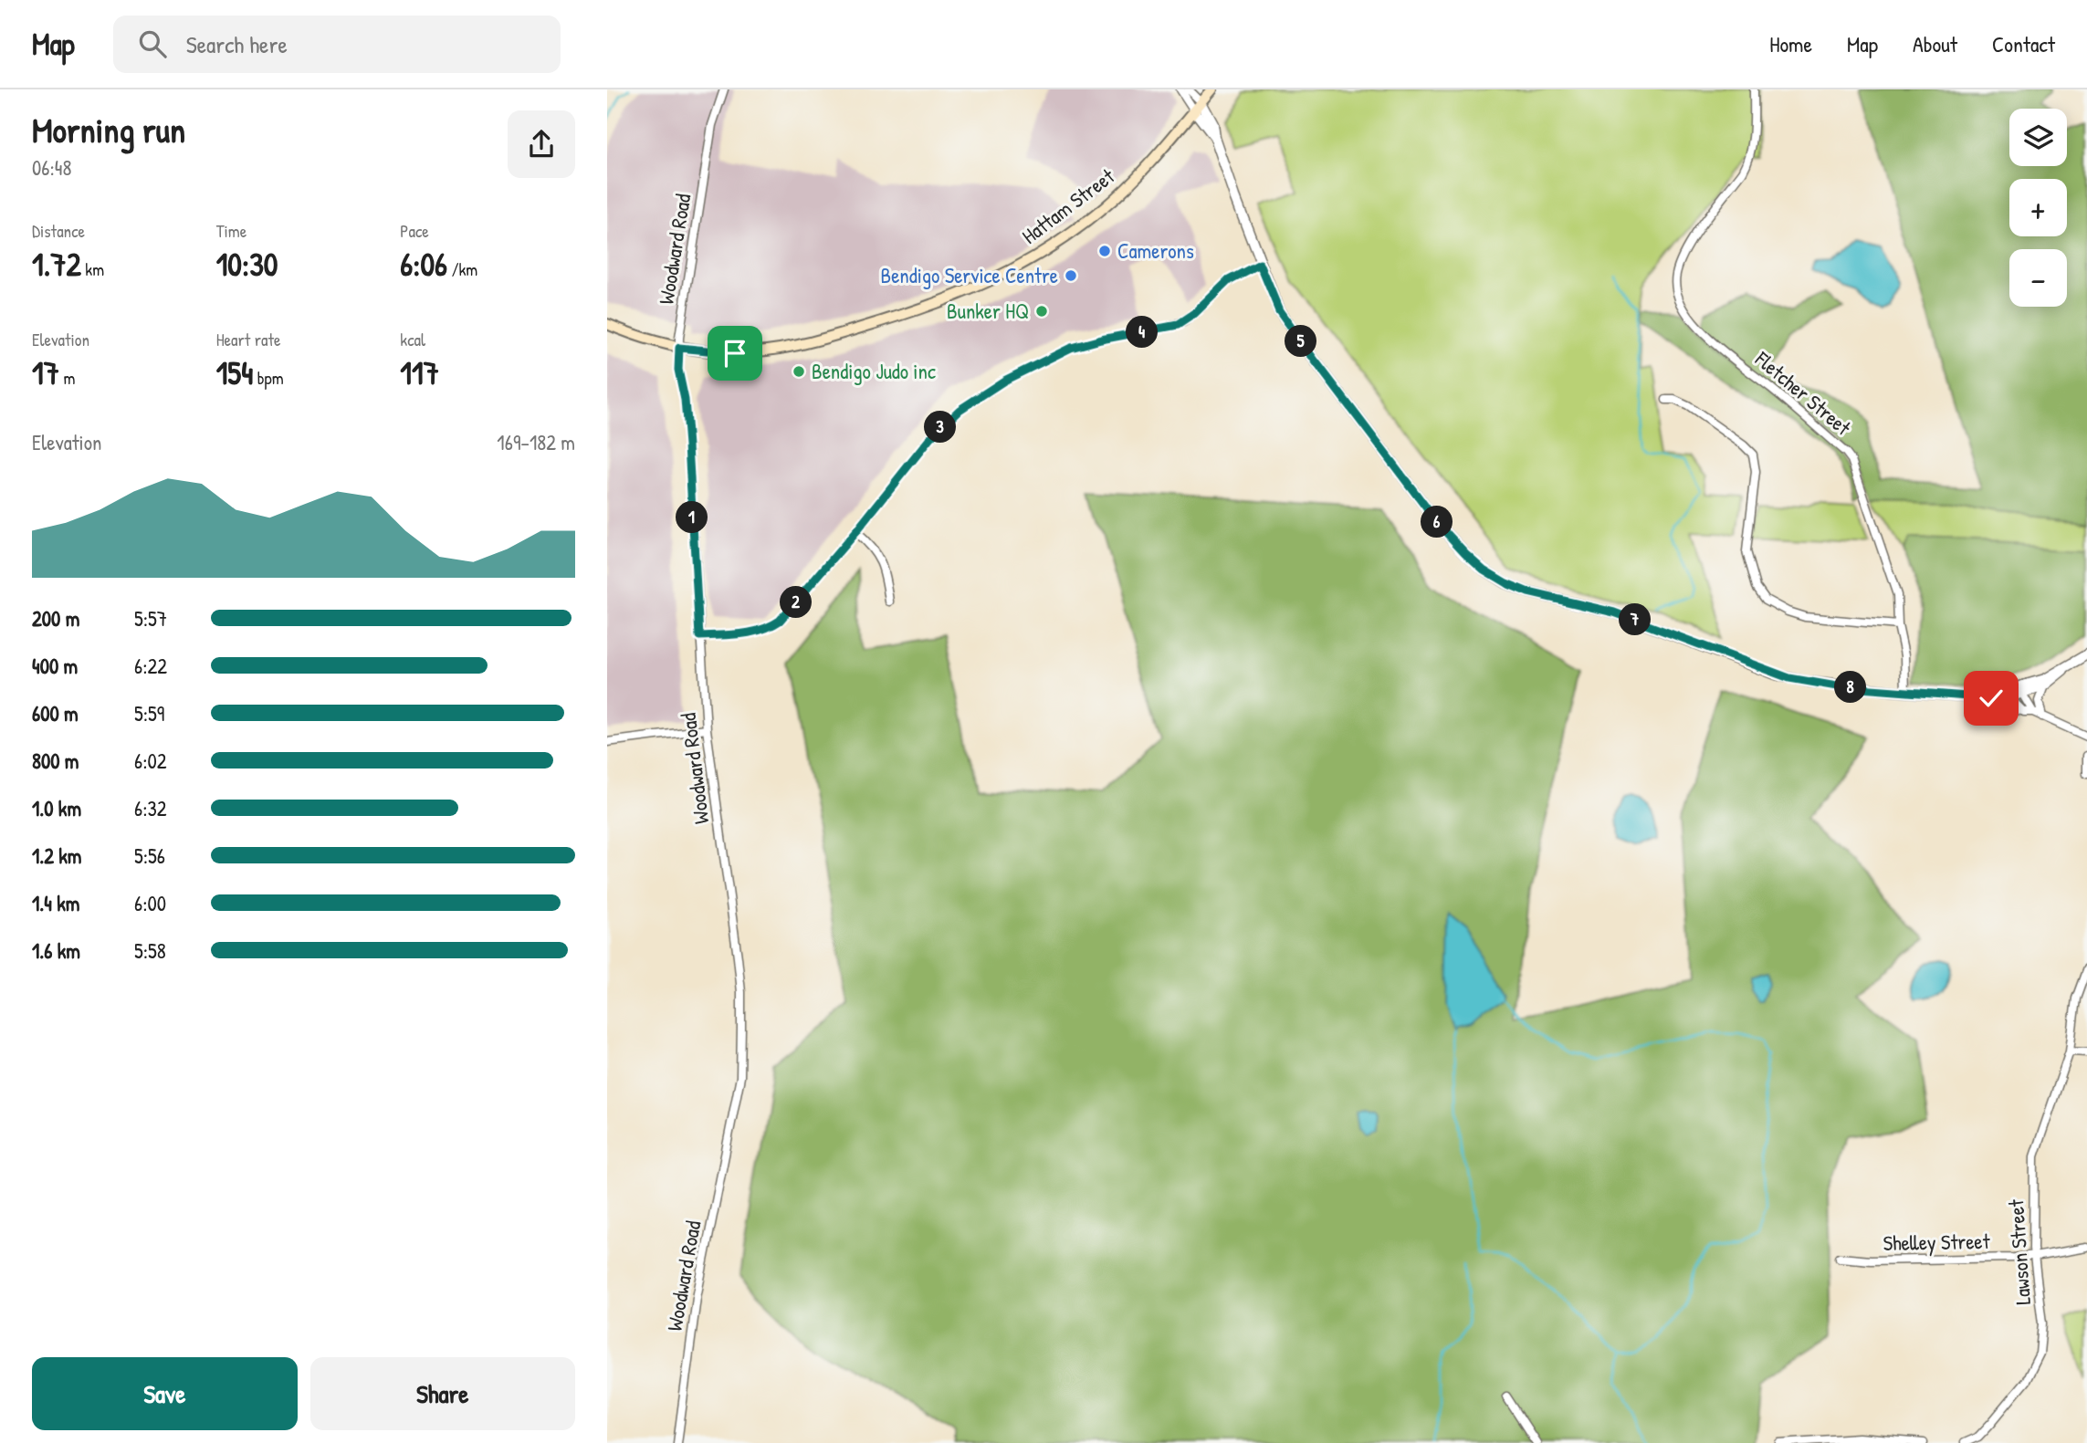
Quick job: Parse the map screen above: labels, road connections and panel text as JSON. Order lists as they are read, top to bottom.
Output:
{
  "streets": {
    "main road": ["Hattam Street"],
    "street": [
      "Woodward Road",
      "Fletcher Street",
      "Shelley Street",
      "Lawson Street"
    ]
  },
  "crossings": [
    ["Hattam Street", "Woodward Road"],
    ["Shelley Street", "Lawson Street"]
  ],
  "places": [
    "Camerons",
    "Bendigo Service Centre",
    "Bunker HQ",
    "Bendigo Judo inc"
  ],
  "page": {
    "header": "Map",
    "search": "Search here",
    "nav": [
      "Home",
      "Map",
      "About",
      "Contact"
    ],
    "heading": ["Morning run", "06:48"],
    "map_buttons": ["+", "−"],
    "stats": [
      ["Distance", "1.72 km"],
      ["Time", "10:30"],
      ["Pace", "6:06 /km"],
      ["Elevation", "17 m"],
      ["Heart rate", "154 bpm"],
      ["kcal", "117"]
    ],
    "pins": [
      "4",
      "5",
      "3",
      "1",
      "6",
      "2",
      "7",
      "8"
    ],
    "chart": ["Elevation", "169–182 m"],
    "list": [
      {
        "name": "200 m",
        "note": "5:57"
      },
      {
        "name": "400 m",
        "note": "6:22"
      },
      {
        "name": "600 m",
        "note": "5:59"
      },
      {
        "name": "800 m",
        "note": "6:02"
      },
      {
        "name": "1.0 km",
        "note": "6:32"
      },
      {
        "name": "1.2 km",
        "note": "5:56"
      },
      {
        "name": "1.4 km",
        "note": "6:00"
      },
      {
        "name": "1.6 km",
        "note": "5:58"
      }
    ],
    "buttons": ["Save", "Share"]
  }
}
